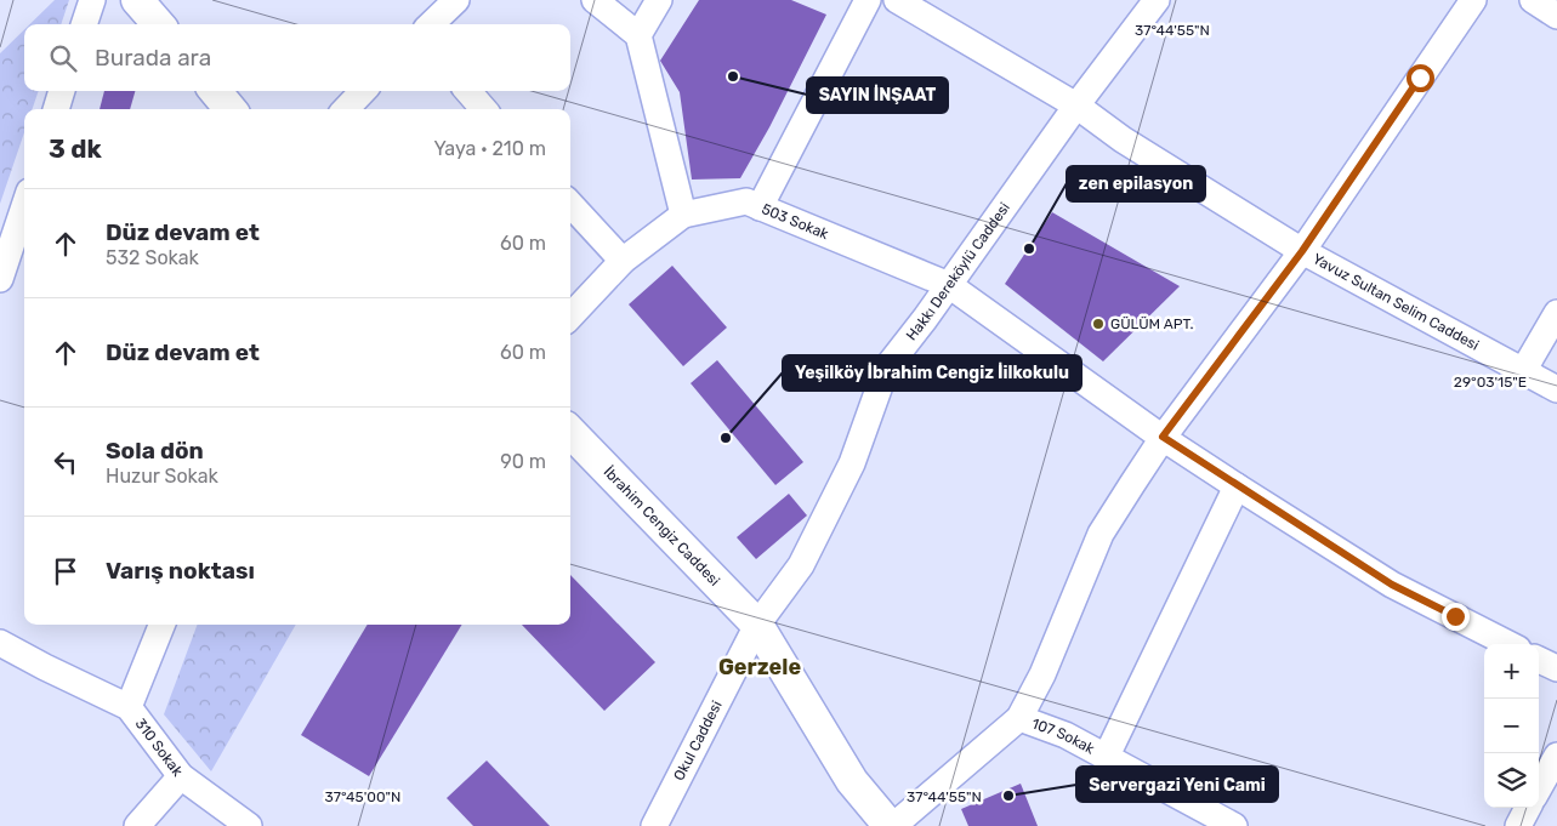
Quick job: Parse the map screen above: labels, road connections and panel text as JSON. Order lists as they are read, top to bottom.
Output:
{
  "streets": {
    "main road": ["İbrahim Cengiz Caddesi"],
    "street": [
      "503 Sokak",
      "Hakkı Dereköylü Caddesi",
      "Yavuz Sultan Selim Caddesi",
      "107 Sokak",
      "Okul Caddesi",
      "310 Sokak"
    ]
  },
  "crossings": [
    ["503 Sokak", "Hakkı Dereköylü Caddesi"],
    ["Hakkı Dereköylü Caddesi", "Yavuz Sultan Selim Caddesi"],
    ["Hakkı Dereköylü Caddesi", "İbrahim Cengiz Caddesi"],
    ["Hakkı Dereköylü Caddesi", "Okul Caddesi"],
    ["İbrahim Cengiz Caddesi", "Okul Caddesi"]
  ],
  "districts": ["Gerzele"],
  "places": [
    "SAYIN İNŞAAT",
    "zen epilasyon",
    "GÜLÜM APT.",
    "Yeşilköy İbrahim Cengiz İilkokulu",
    "Servergazi Yeni Cami"
  ],
  "page": {
    "search": "Burada ara",
    "heading": ["3 dk", "Yaya · 210 m"],
    "list": [
      ["Düz devam et", "532 Sokak", "60 m"],
      ["Düz devam et", "60 m"],
      ["Sola dön", "Huzur Sokak", "90 m"],
      "Varış noktası"
    ],
    "map_buttons": ["+", "−"]
  },
  "coordinates": ["37°44'55\"N", "29°03'15\"E", "37°45'00\"N"]
}
